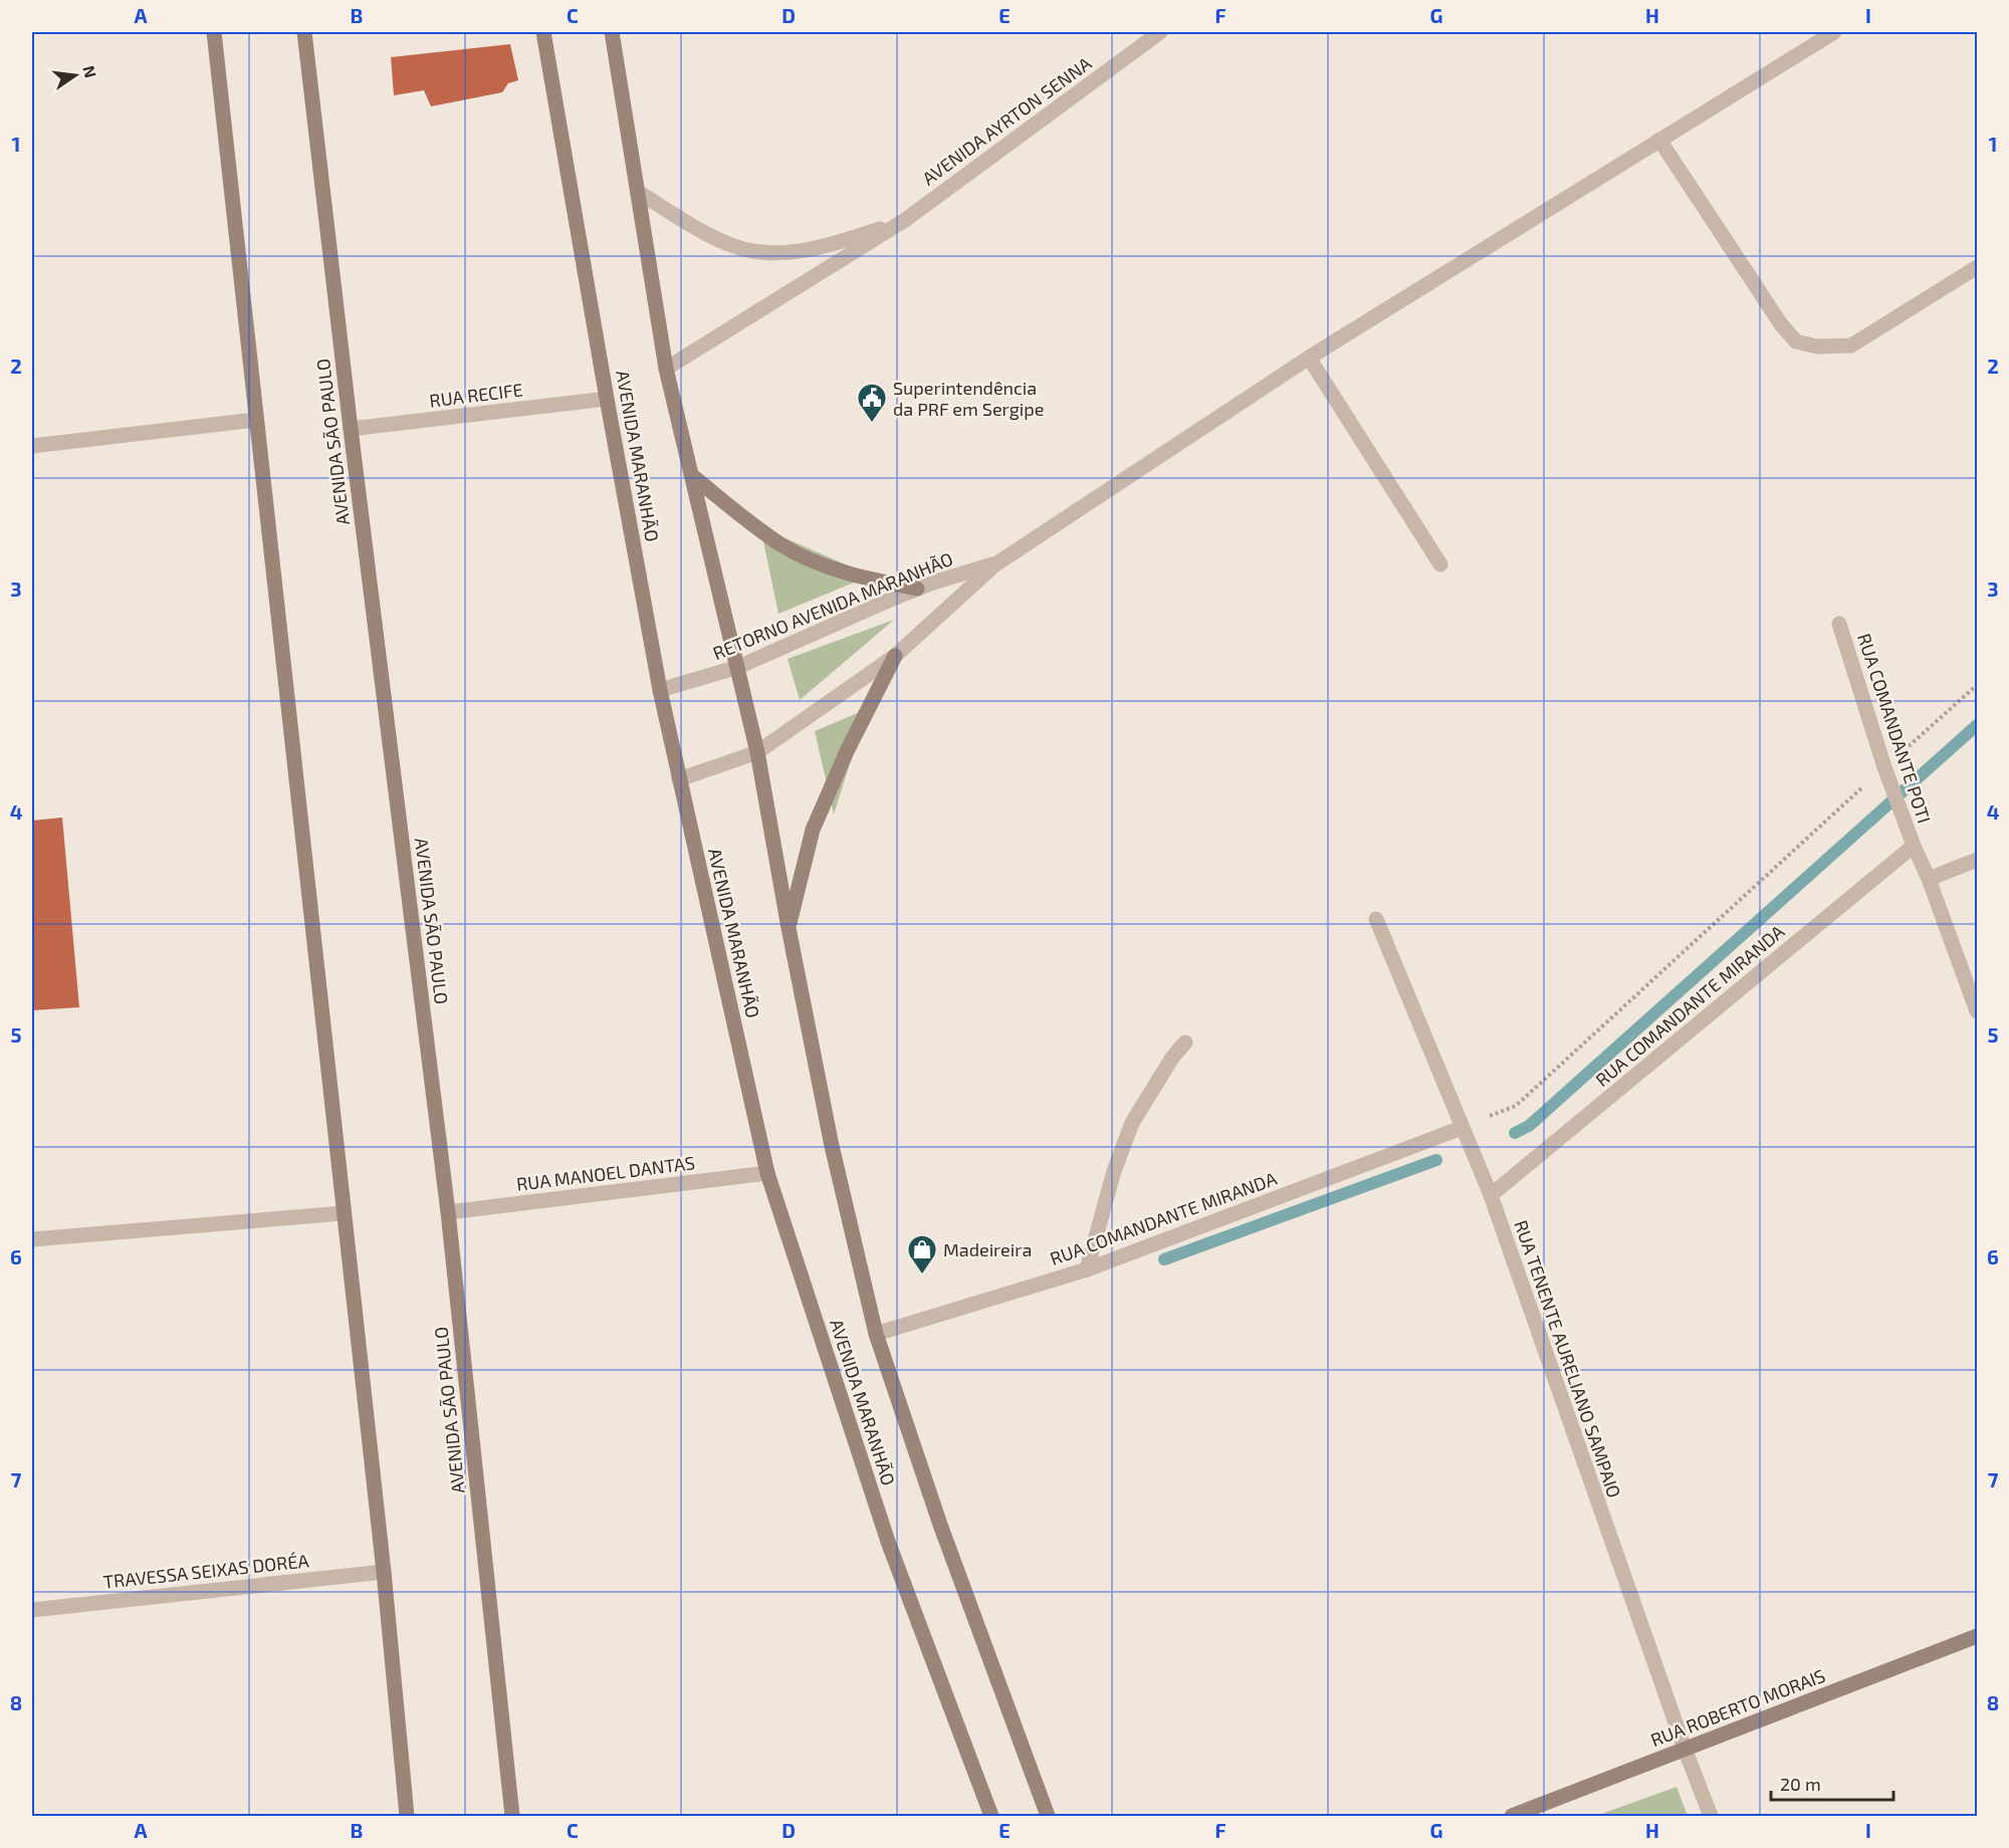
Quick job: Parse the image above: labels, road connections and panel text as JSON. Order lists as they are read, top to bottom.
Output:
{
  "streets": {
    "main road": ["AVENIDA SÃO PAULO", "AVENIDA MARANHÃO", "RUA ROBERTO MORAIS"],
    "street": [
      "AVENIDA AYRTON SENNA",
      "RUA RECIFE",
      "RETORNO AVENIDA MARANHÃO",
      "RUA COMANDANTE POTI",
      "RUA COMANDANTE MIRANDA",
      "RUA MANOEL DANTAS",
      "RUA TENENTE AURELIANO SAMPAIO",
      "TRAVESSA SEIXAS DORÉA"
    ]
  },
  "crossings": [
    ["AVENIDA AYRTON SENNA", "AVENIDA MARANHÃO"],
    ["RUA RECIFE", "AVENIDA SÃO PAULO"],
    ["RUA RECIFE", "AVENIDA MARANHÃO"],
    ["AVENIDA SÃO PAULO", "RUA MANOEL DANTAS"],
    ["AVENIDA MARANHÃO", "RETORNO AVENIDA MARANHÃO"],
    ["AVENIDA MARANHÃO", "RUA COMANDANTE MIRANDA"],
    ["AVENIDA MARANHÃO", "RUA MANOEL DANTAS"],
    ["RUA COMANDANTE POTI", "RUA COMANDANTE MIRANDA"],
    ["RUA COMANDANTE MIRANDA", "RUA TENENTE AURELIANO SAMPAIO"],
    ["RUA TENENTE AURELIANO SAMPAIO", "RUA ROBERTO MORAIS"]
  ],
  "places": {
    "public building": ["Superintendência da PRF em Sergipe"],
    "shop": ["Madeireira"]
  },
  "scale_bar": "20 m",
  "north": "right",
  "grid": {
    "columns": [
      "A",
      "B",
      "C",
      "D",
      "E",
      "F",
      "G",
      "H",
      "I"
    ],
    "rows": [
      "1",
      "2",
      "3",
      "4",
      "5",
      "6",
      "7",
      "8"
    ]
  }
}
